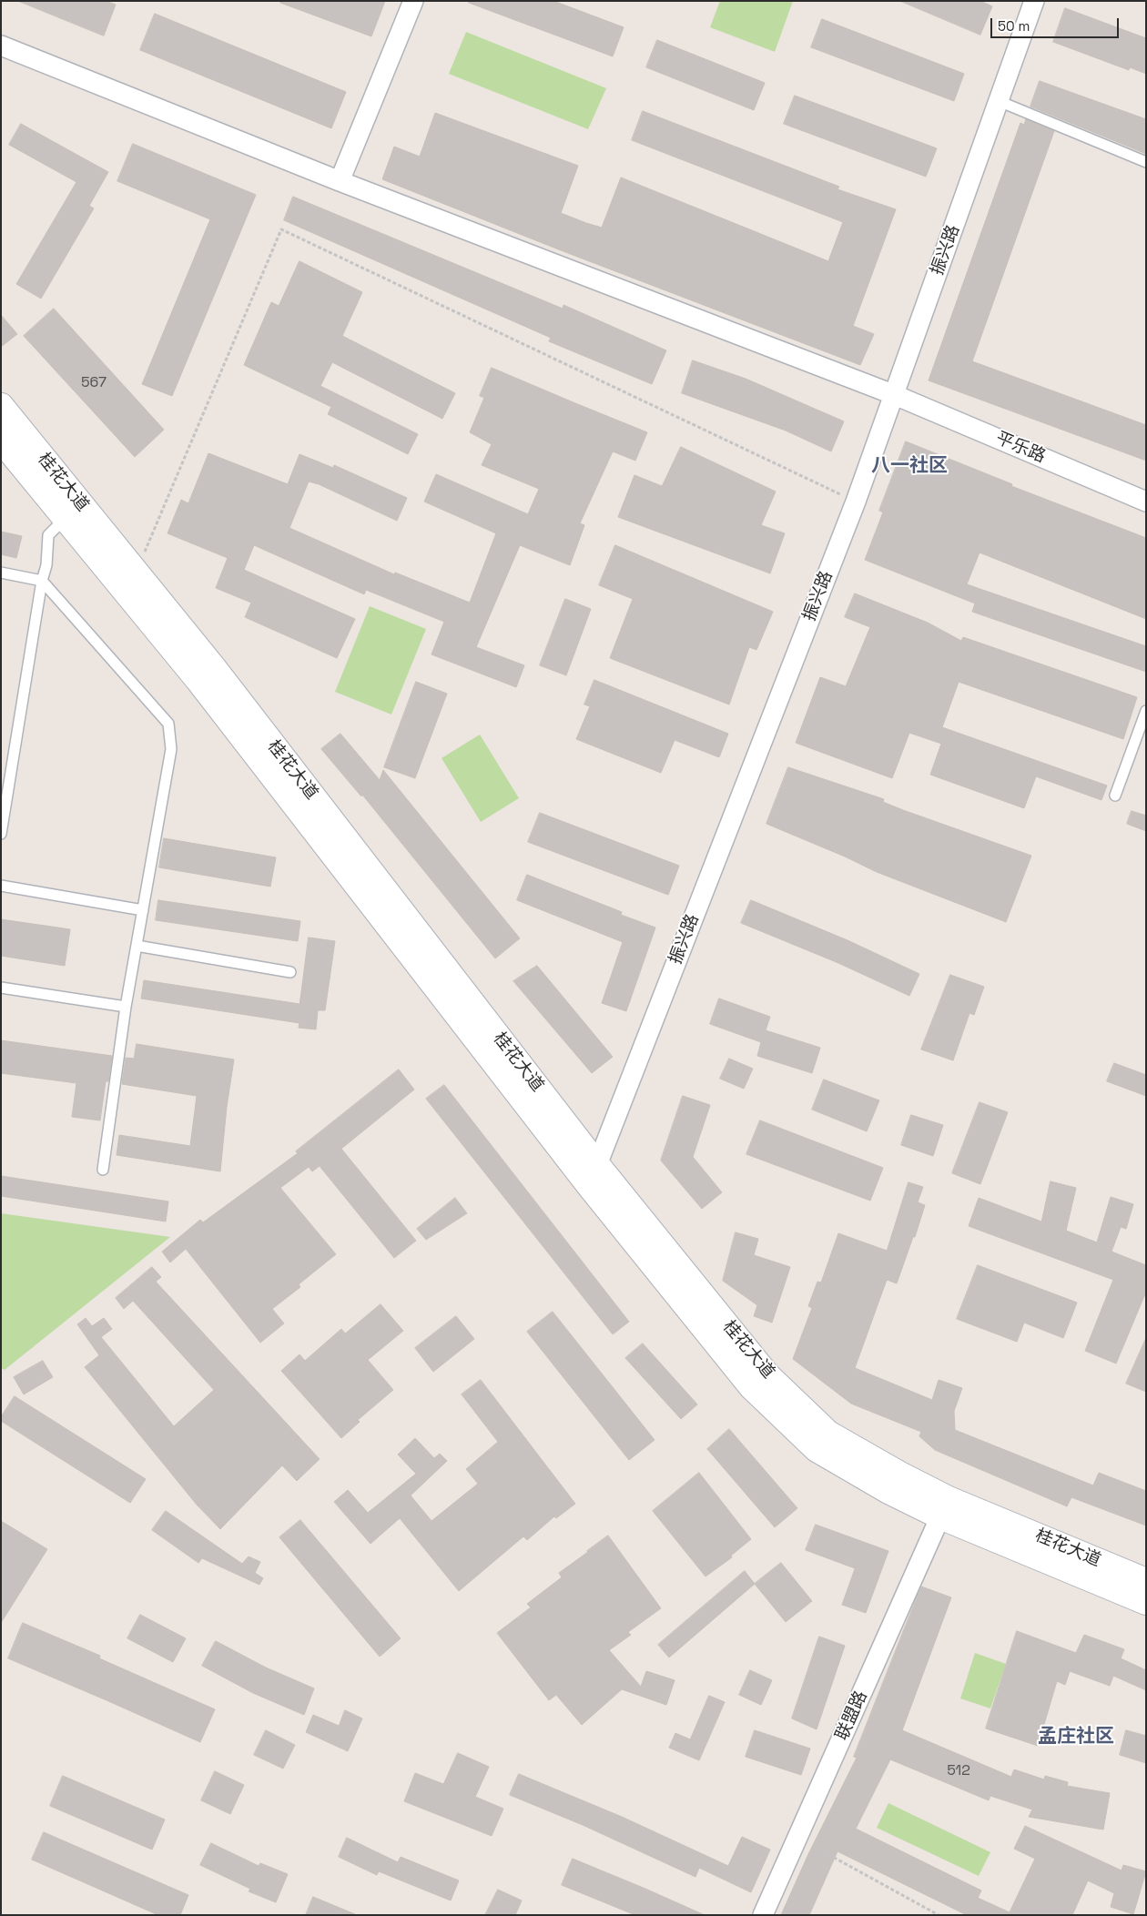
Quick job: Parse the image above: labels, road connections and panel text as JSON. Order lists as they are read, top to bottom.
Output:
{
  "streets": {
    "main road": ["桂花大道"],
    "street": ["振兴路", "平乐路", "联盟路"]
  },
  "crossings": [
    ["振兴路", "平乐路"],
    ["振兴路", "桂花大道"],
    ["桂花大道", "联盟路"]
  ],
  "districts": ["八一社区", "孟庄社区"],
  "house_numbers": ["567", "512"],
  "scale_bar": "50 m"
}
